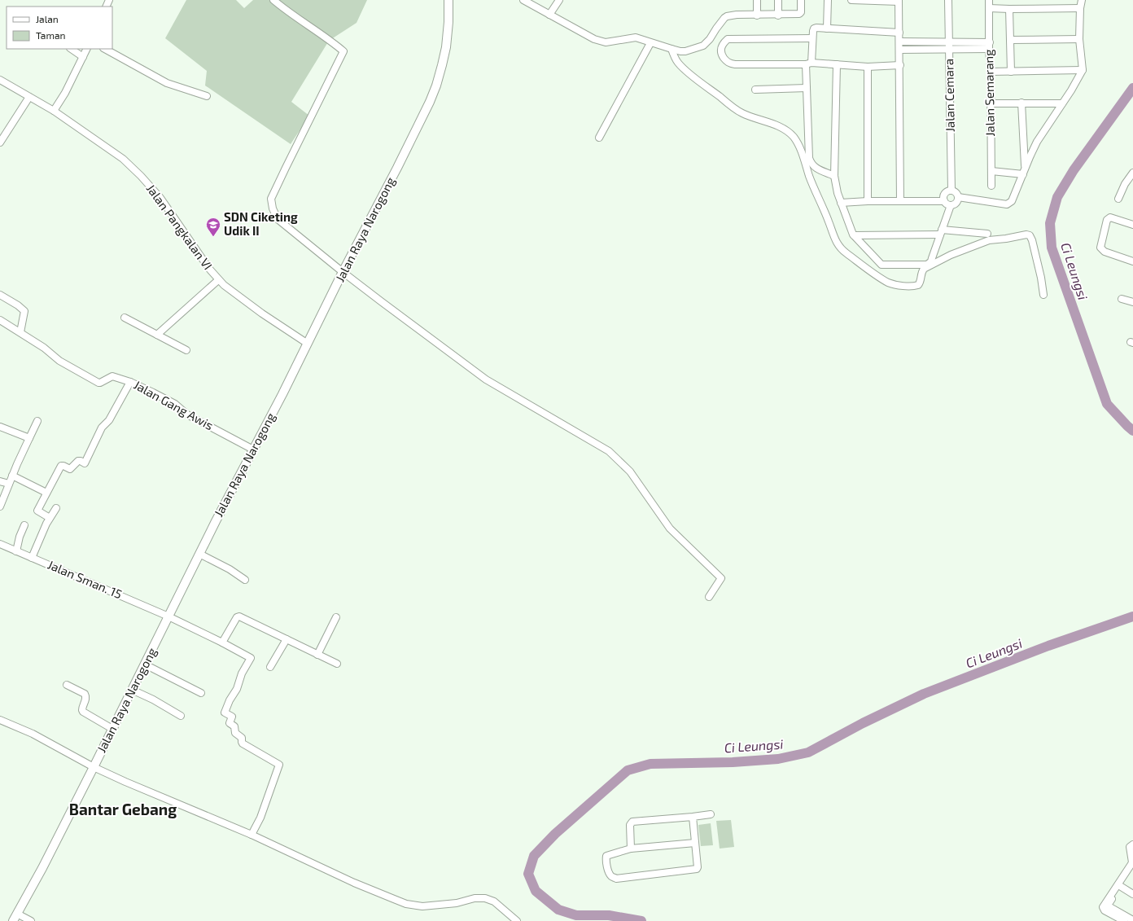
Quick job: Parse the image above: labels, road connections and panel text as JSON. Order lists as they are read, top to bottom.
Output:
{
  "streets": {
    "main road": ["Jalan Raya Narogong"],
    "street": [
      "Jalan Semarang",
      "Jalan Cemara",
      "Jalan Pangkalan VI",
      "Jalan Gang Awis",
      "Jalan Sman. 15"
    ]
  },
  "crossings": [
    ["Jalan Pangkalan VI", "Jalan Raya Narogong"],
    ["Jalan Raya Narogong", "Jalan Gang Awis"],
    ["Jalan Raya Narogong", "Jalan Sman. 15"]
  ],
  "districts": ["Bantar Gebang"],
  "water": ["Ci Leungsi"],
  "places": {
    "school or university": ["SDN Ciketing Udik II"]
  },
  "legend": ["Jalan", "Taman"]
}
